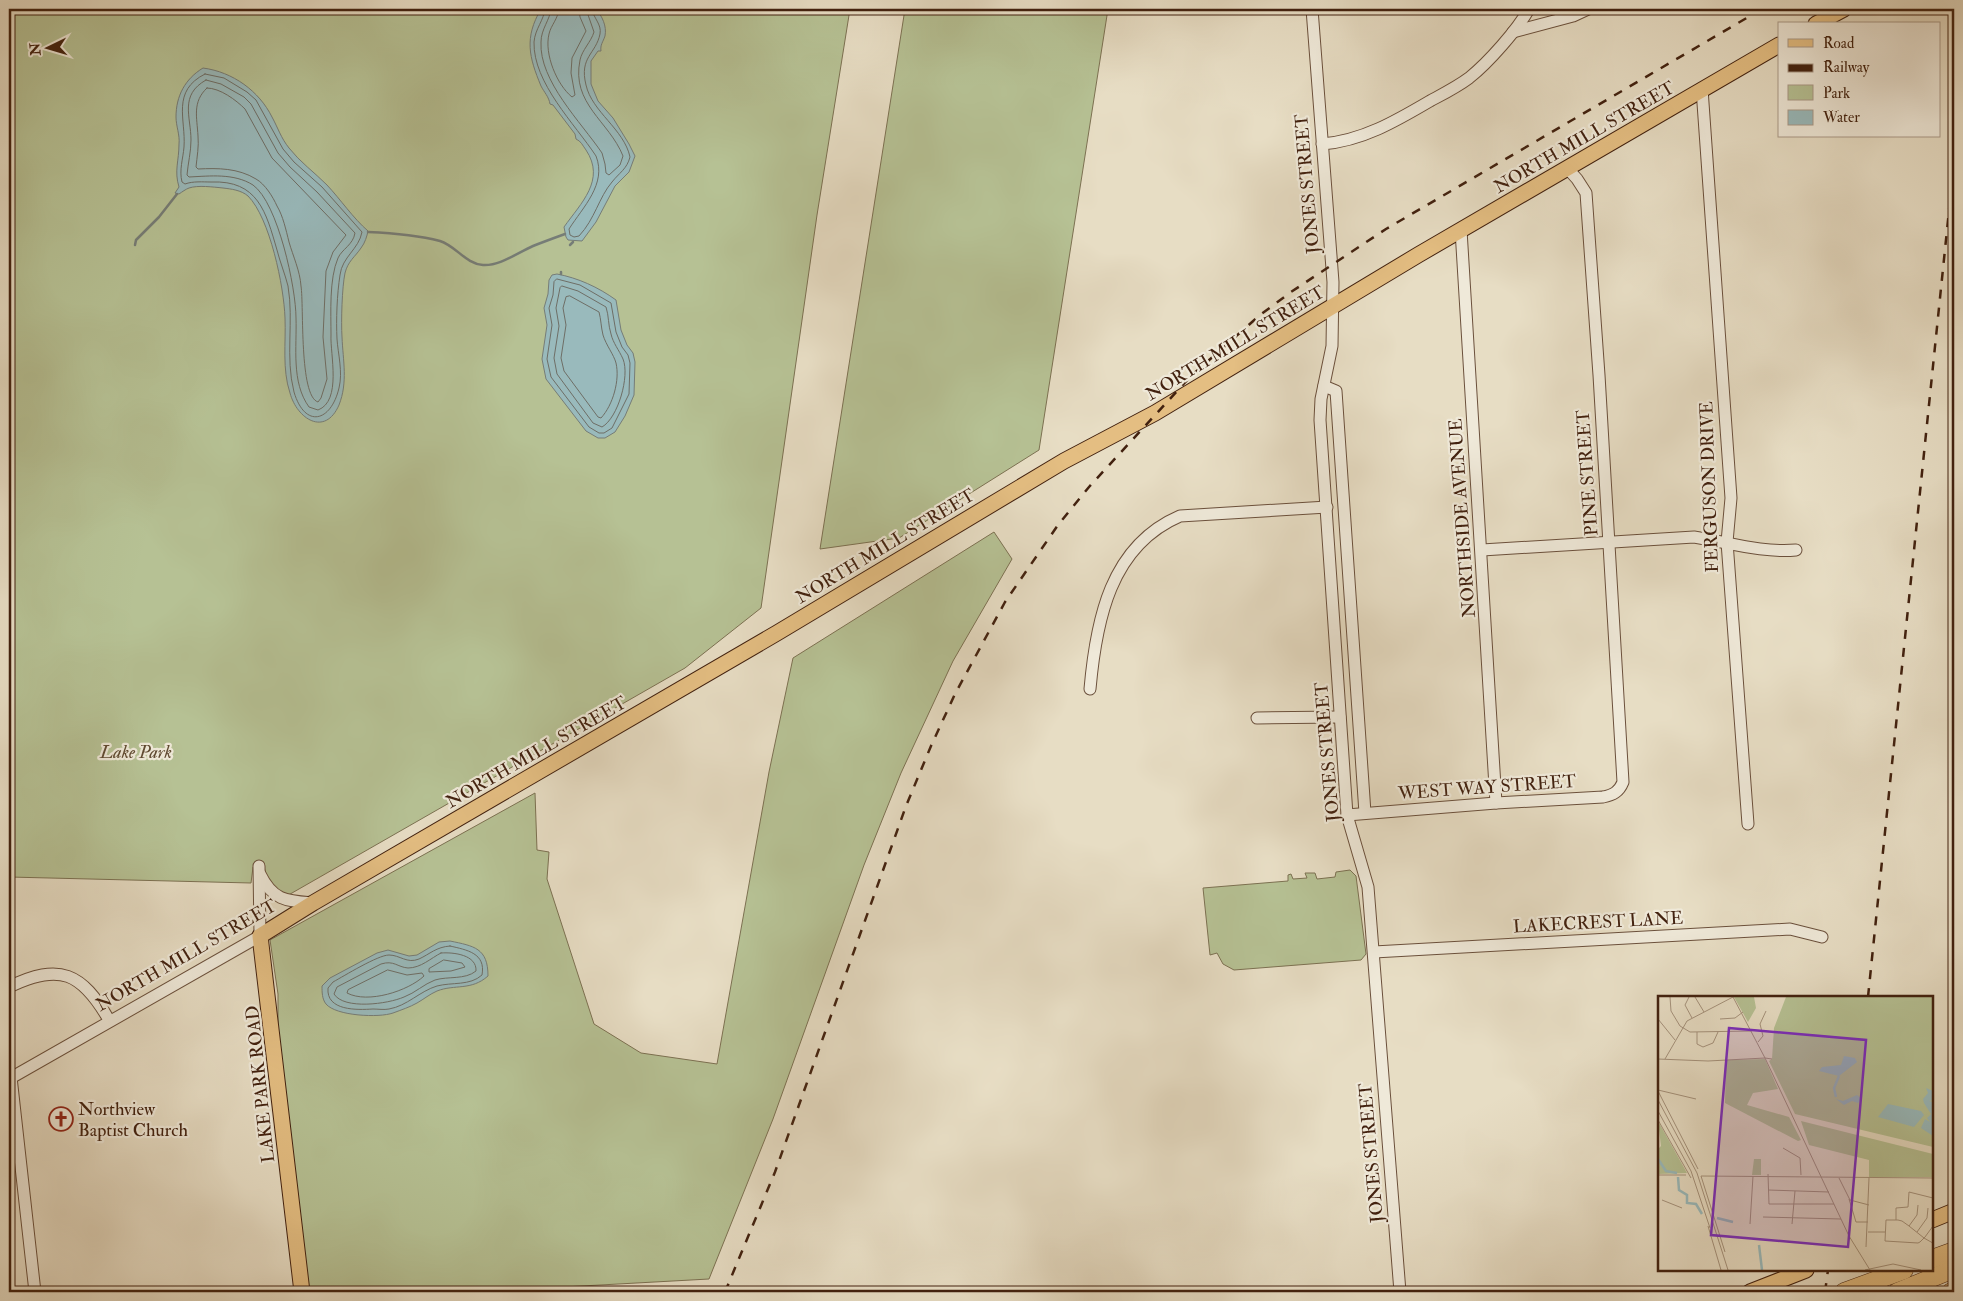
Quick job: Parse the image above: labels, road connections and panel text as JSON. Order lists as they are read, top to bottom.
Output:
{
  "streets": {
    "main road": ["NORTH MILL STREET", "LAKE PARK ROAD"],
    "street": [
      "JONES STREET",
      "PINE STREET",
      "FERGUSON DRIVE",
      "NORTHSIDE AVENUE",
      "WEST WAY STREET",
      "LAKECREST LANE"
    ]
  },
  "crossings": [
    ["NORTH MILL STREET", "JONES STREET"],
    ["NORTH MILL STREET", "PINE STREET"],
    ["NORTH MILL STREET", "FERGUSON DRIVE"],
    ["NORTH MILL STREET", "NORTHSIDE AVENUE"],
    ["NORTH MILL STREET", "LAKE PARK ROAD"],
    ["JONES STREET", "WEST WAY STREET"],
    ["JONES STREET", "LAKECREST LANE"],
    ["PINE STREET", "WEST WAY STREET"],
    ["NORTHSIDE AVENUE", "WEST WAY STREET"]
  ],
  "parks": ["Lake Park"],
  "places": {
    "church": ["Northview Baptist Church"]
  },
  "legend": [
    "Road",
    "Railway",
    "Park",
    "Water"
  ],
  "north": "left"
}
